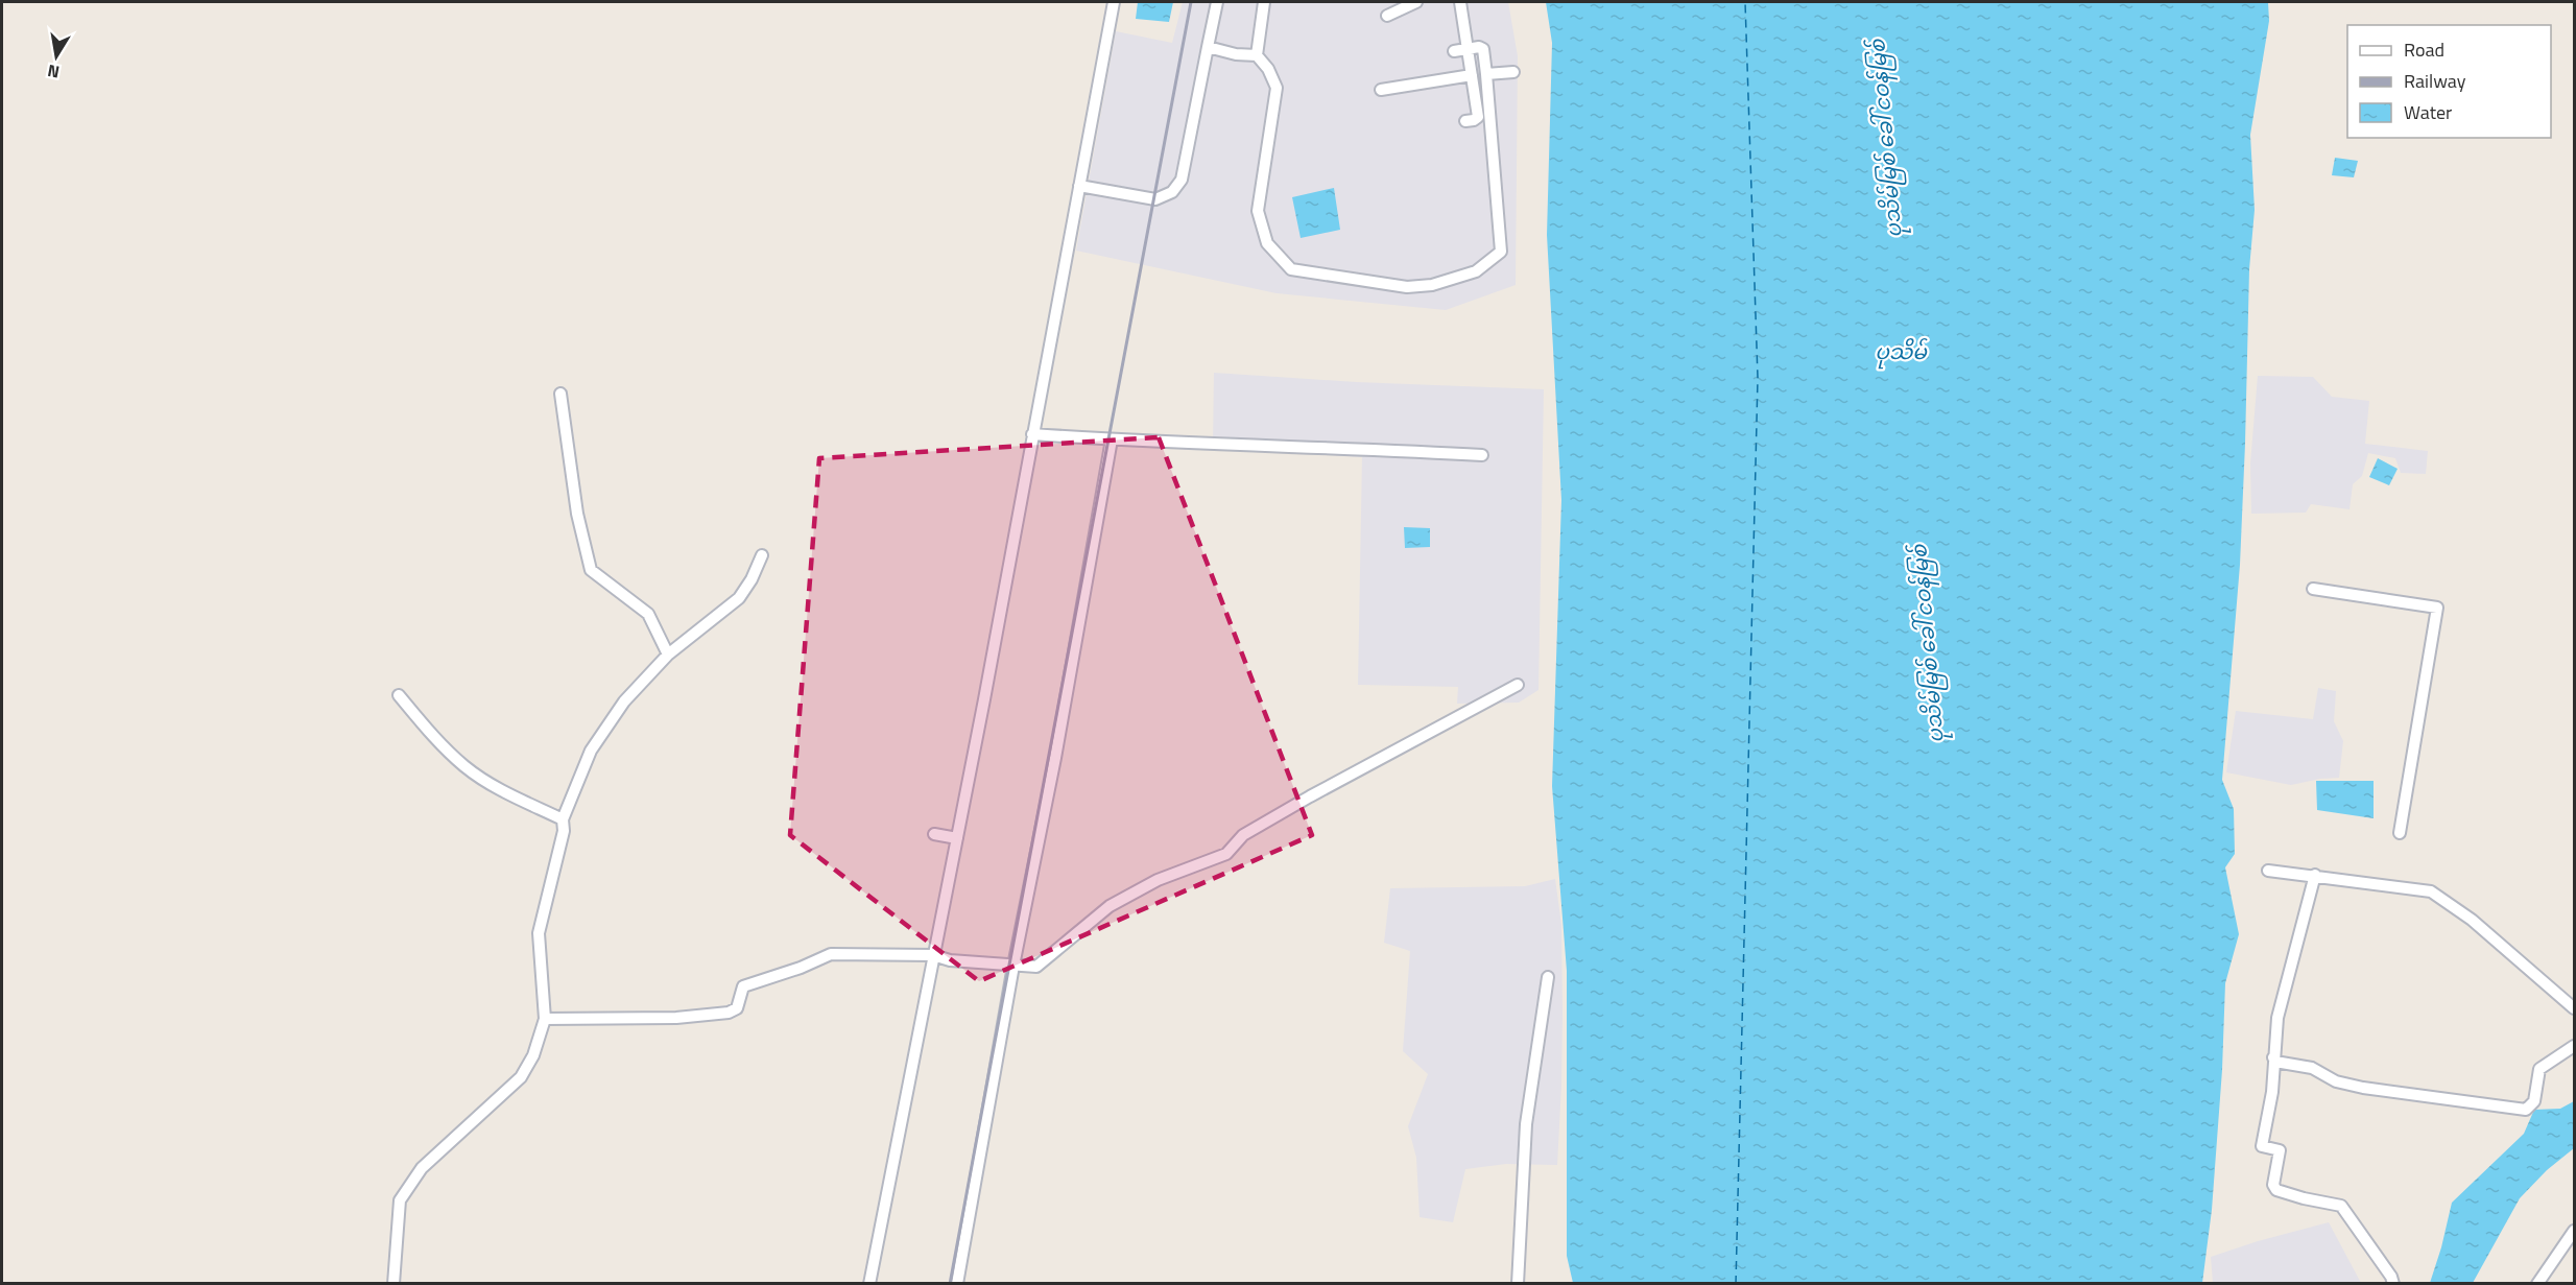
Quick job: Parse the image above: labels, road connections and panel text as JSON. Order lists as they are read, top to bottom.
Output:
{
  "water": ["ပုသိမ်မြစ် ခေါ် ငဝန်မြစ်", "ပုသိမ်"],
  "legend": ["Road", "Railway", "Water"],
  "north": "bottom"
}
